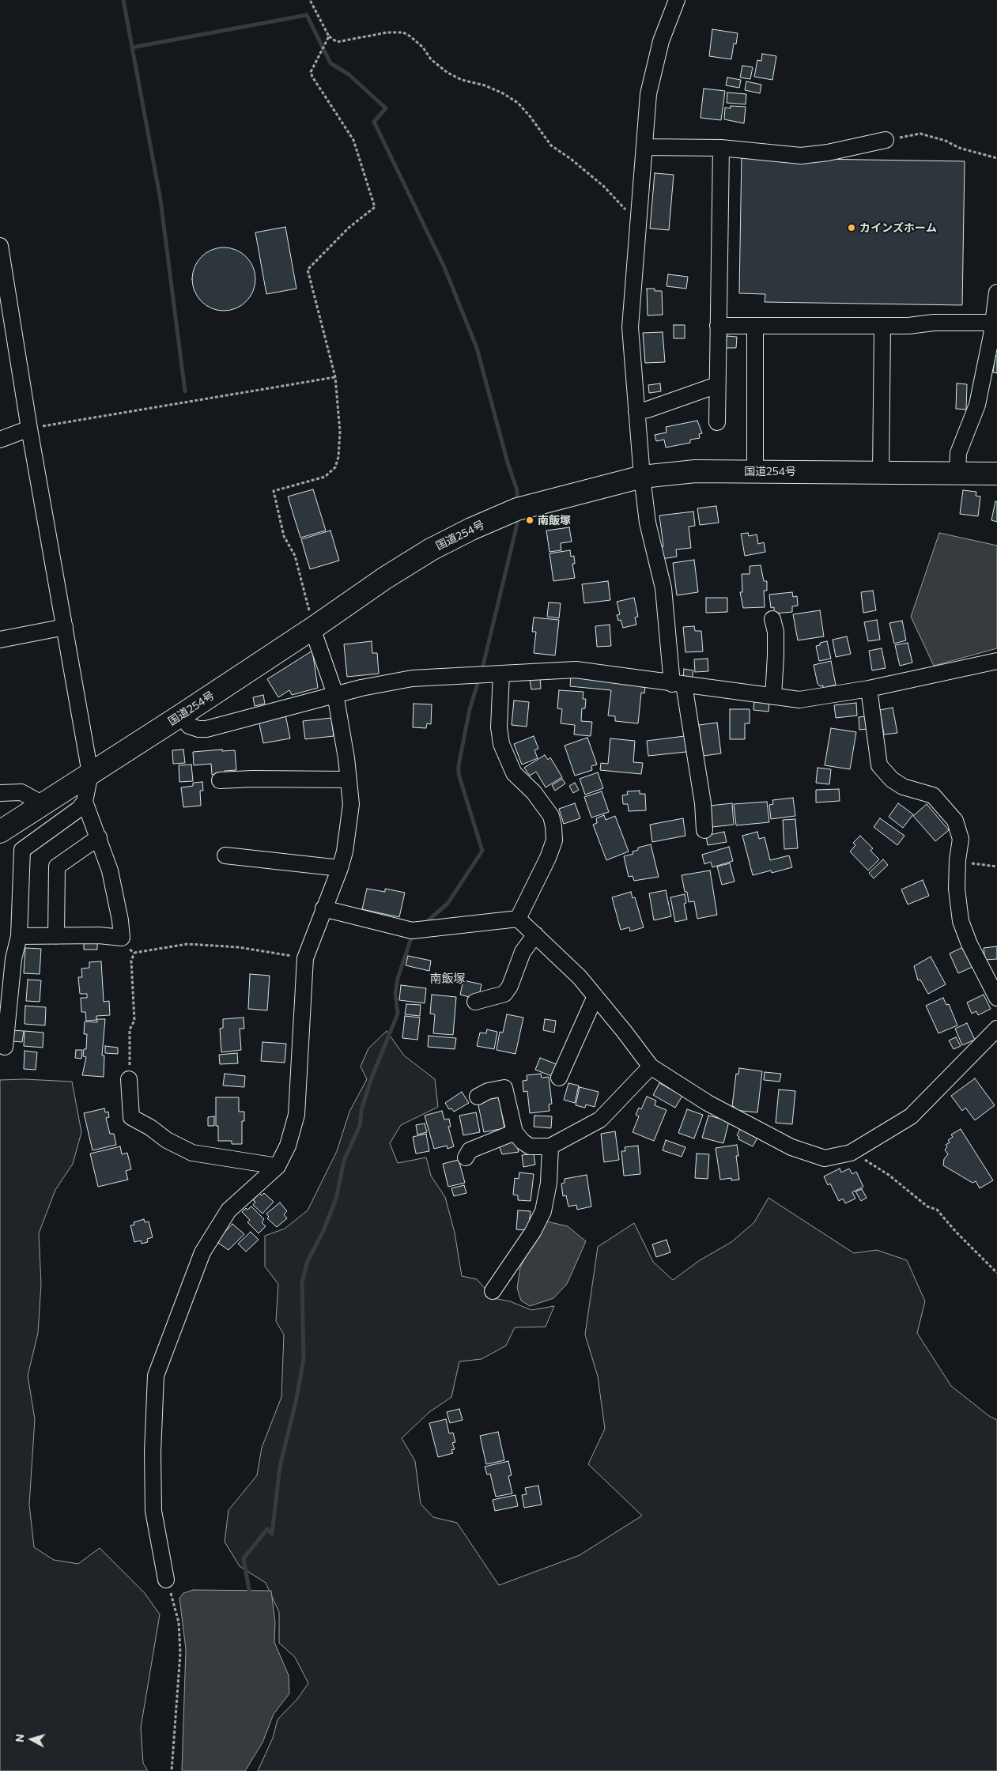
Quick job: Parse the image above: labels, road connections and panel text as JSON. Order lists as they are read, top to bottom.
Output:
{
  "streets": {
    "highway": ["国道254号"]
  },
  "districts": ["南飯塚"],
  "places": ["カインズホーム", "南飯塚"],
  "north": "left"
}
